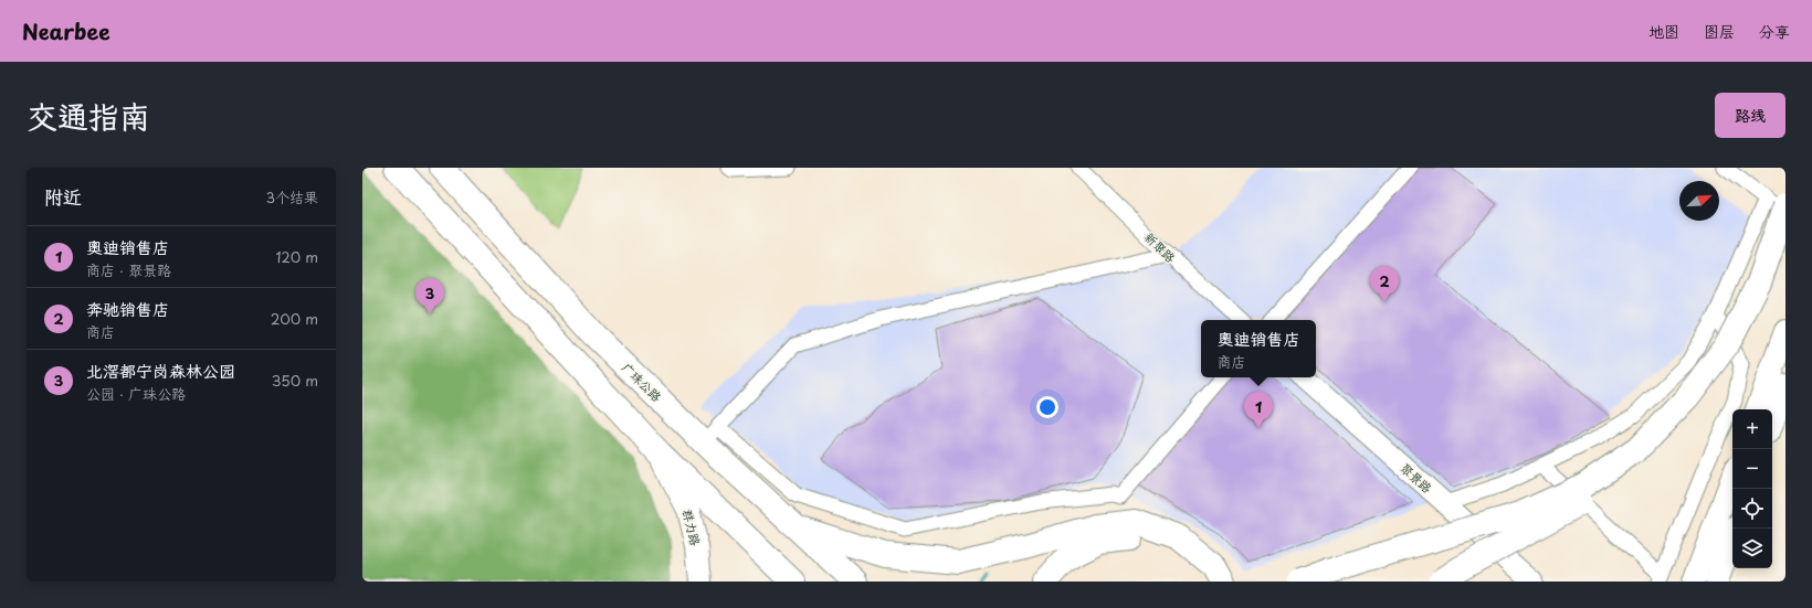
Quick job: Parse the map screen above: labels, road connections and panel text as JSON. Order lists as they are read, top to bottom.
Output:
{
  "streets": {
    "highway": ["广珠公路"],
    "main road": ["群力路"],
    "street": ["新聚路", "聚景路"]
  },
  "north": "top right",
  "page": {
    "header": "Nearbee",
    "nav": ["地图", "图层", "分享"],
    "title": "交通指南",
    "buttons": "路线",
    "heading": ["附近", "3个结果"],
    "list": [
      {
        "mark": "1",
        "name": "奥迪销售店",
        "note": "商店 · 聚景路",
        "value": "120 m"
      },
      {
        "mark": "2",
        "name": "奔驰销售店",
        "note": "商店",
        "value": "200 m"
      },
      {
        "mark": "3",
        "name": "北滘都宁岗森林公园",
        "note": "公园 · 广珠公路",
        "value": "350 m"
      }
    ],
    "pins": ["2", "3", "1"],
    "popup": ["奥迪销售店", "商店"],
    "map_buttons": ["+", "−"]
  }
}
